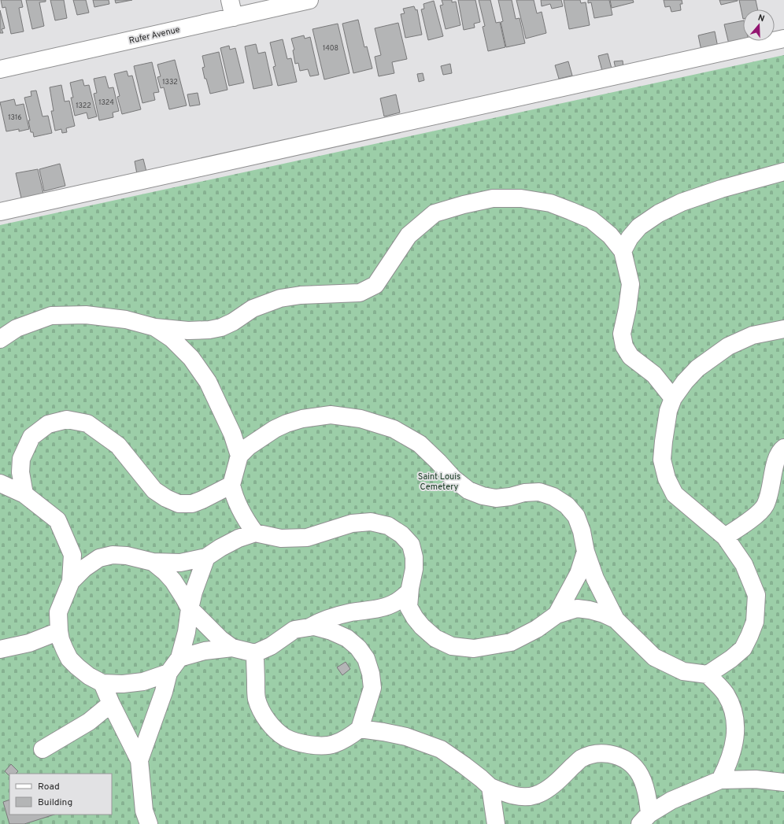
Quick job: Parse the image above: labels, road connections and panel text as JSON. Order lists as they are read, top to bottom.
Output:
{
  "streets": {
    "street": ["Rufer Avenue"]
  },
  "parks": ["Saint Louis Cemetery"],
  "house_numbers": [
    "1408",
    "1332",
    "1324",
    "1322",
    "1316"
  ],
  "legend": ["Road", "Building"],
  "north": "top"
}
